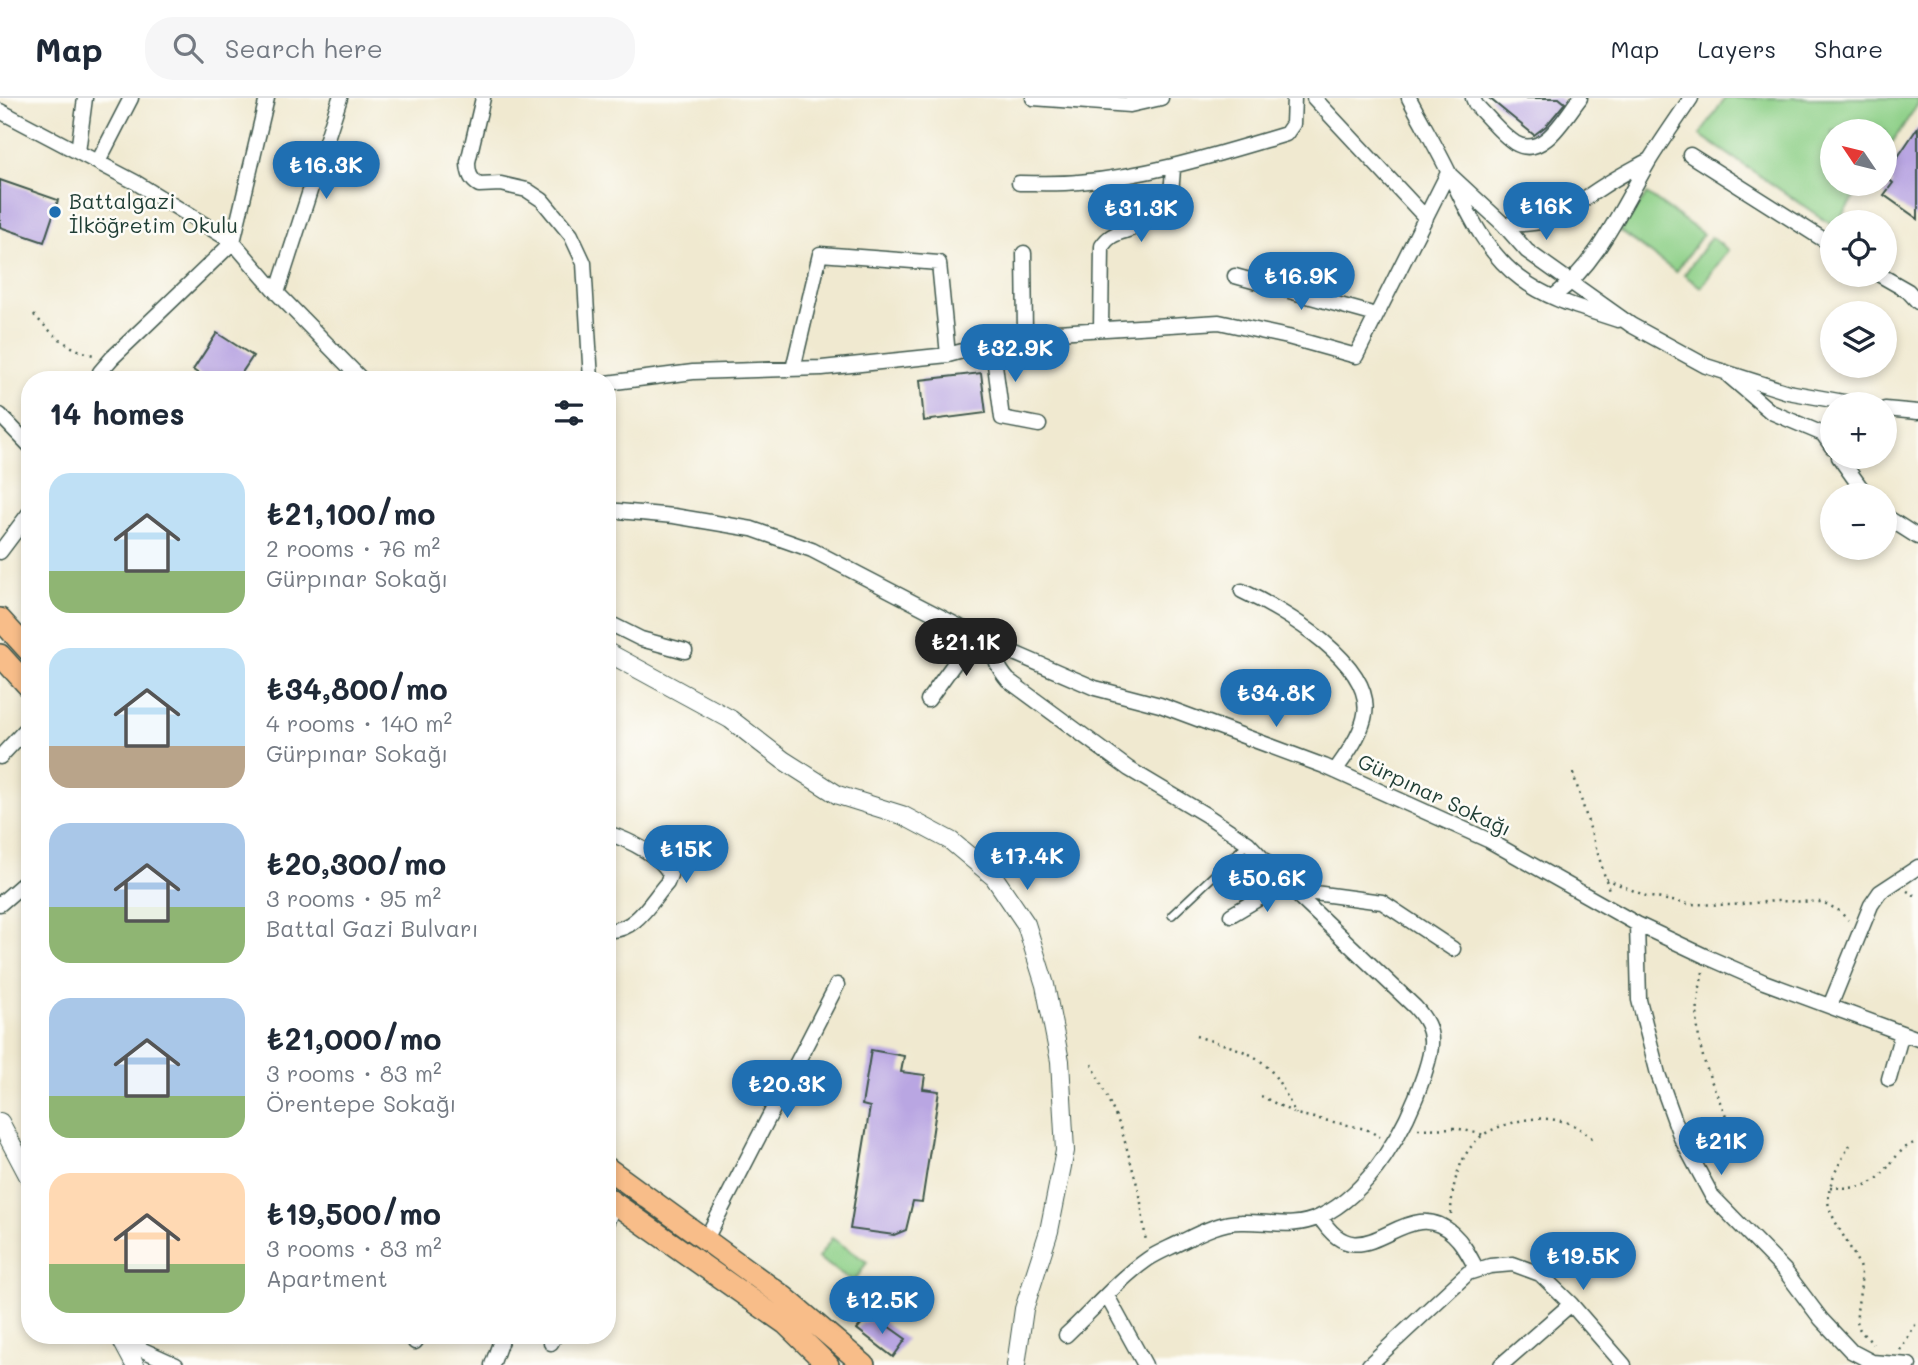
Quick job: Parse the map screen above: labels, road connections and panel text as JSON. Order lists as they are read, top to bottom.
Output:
{
  "streets": {
    "street": ["Gürpınar Sokağı"]
  },
  "places": ["Battalgazi İlköğretim Okulu"],
  "north": "top left",
  "page": {
    "header": "Map",
    "search": "Search here",
    "nav": ["Map", "Layers", "Share"],
    "map_buttons": ["+", "−"],
    "price": [
      "₺16.3K",
      "₺16K",
      "₺31.3K",
      "₺16.9K",
      "₺32.9K",
      "₺21.1K",
      "₺34.8K",
      "₺15K",
      "₺17.4K",
      "₺50.6K",
      "₺20.3K",
      "₺21K",
      "₺19.5K",
      "₺12.5K"
    ],
    "heading": "14 homes",
    "list": [
      {
        "name": "₺21,100/mo",
        "note": "2 rooms · 76 m² · Gürpınar Sokağı"
      },
      {
        "name": "₺34,800/mo",
        "note": "4 rooms · 140 m² · Gürpınar Sokağı"
      },
      {
        "name": "₺20,300/mo",
        "note": "3 rooms · 95 m² · Battal Gazi Bulvarı"
      },
      {
        "name": "₺21,000/mo",
        "note": "3 rooms · 83 m² · Örentepe Sokağı"
      },
      {
        "name": "₺19,500/mo",
        "note": "3 rooms · 83 m² · Apartment"
      }
    ]
  }
}
